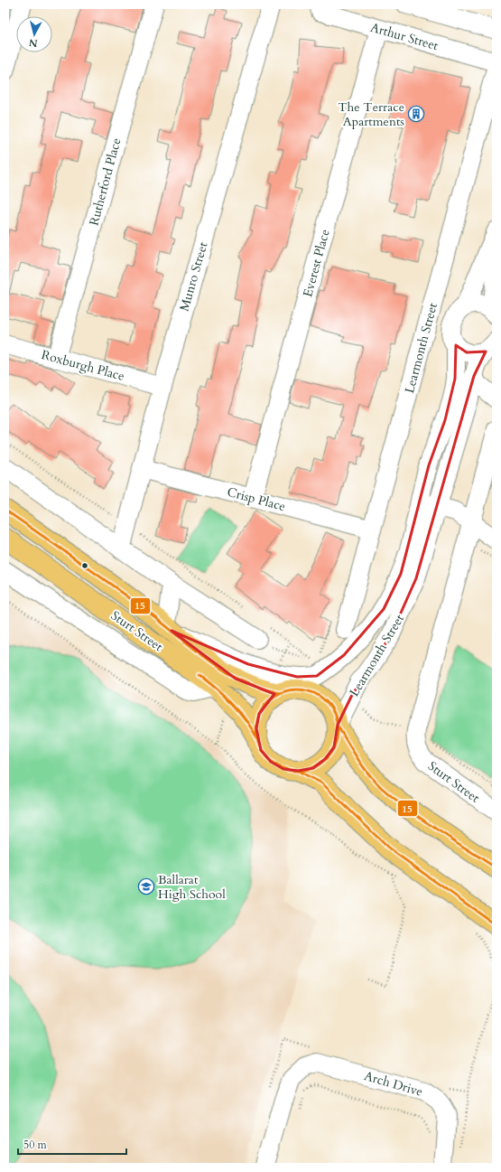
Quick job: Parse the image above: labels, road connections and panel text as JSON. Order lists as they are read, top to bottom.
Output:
{
  "streets": {
    "main road": ["Sturt Street"],
    "street": [
      "Arthur Street",
      "Rutherford Place",
      "Everest Place",
      "Munro Street",
      "Learmonth Street",
      "Roxburgh Place",
      "Crisp Place",
      "Arch Drive"
    ]
  },
  "crossings": [
    ["Arthur Street", "Everest Place"],
    ["Rutherford Place", "Roxburgh Place"],
    ["Everest Place", "Crisp Place"],
    ["Munro Street", "Roxburgh Place"],
    ["Munro Street", "Crisp Place"],
    ["Learmonth Street", "Crisp Place"],
    ["Learmonth Street", "Sturt Street"]
  ],
  "places": {
    "building": ["The Terrace Apartments"],
    "school or university": ["Ballarat High School"]
  },
  "lines": ["transit line 15"],
  "scale_bar": "50 m",
  "north": "bottom"
}
